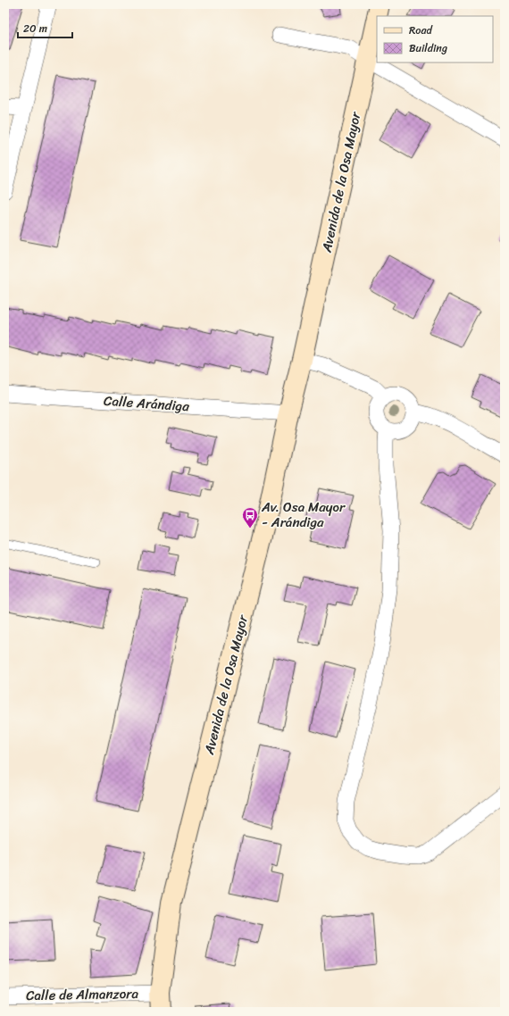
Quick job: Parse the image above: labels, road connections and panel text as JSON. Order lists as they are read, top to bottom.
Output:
{
  "streets": {
    "main road": ["Avenida de la Osa Mayor"],
    "street": ["Calle Arándiga", "Calle de Almanzora"]
  },
  "crossings": [
    ["Avenida de la Osa Mayor", "Calle Arándiga"],
    ["Avenida de la Osa Mayor", "Calle de Almanzora"]
  ],
  "places": {
    "bus stop": ["Av. Osa Mayor - Arándiga"]
  },
  "legend": ["Road", "Building"],
  "scale_bar": "20 m"
}
